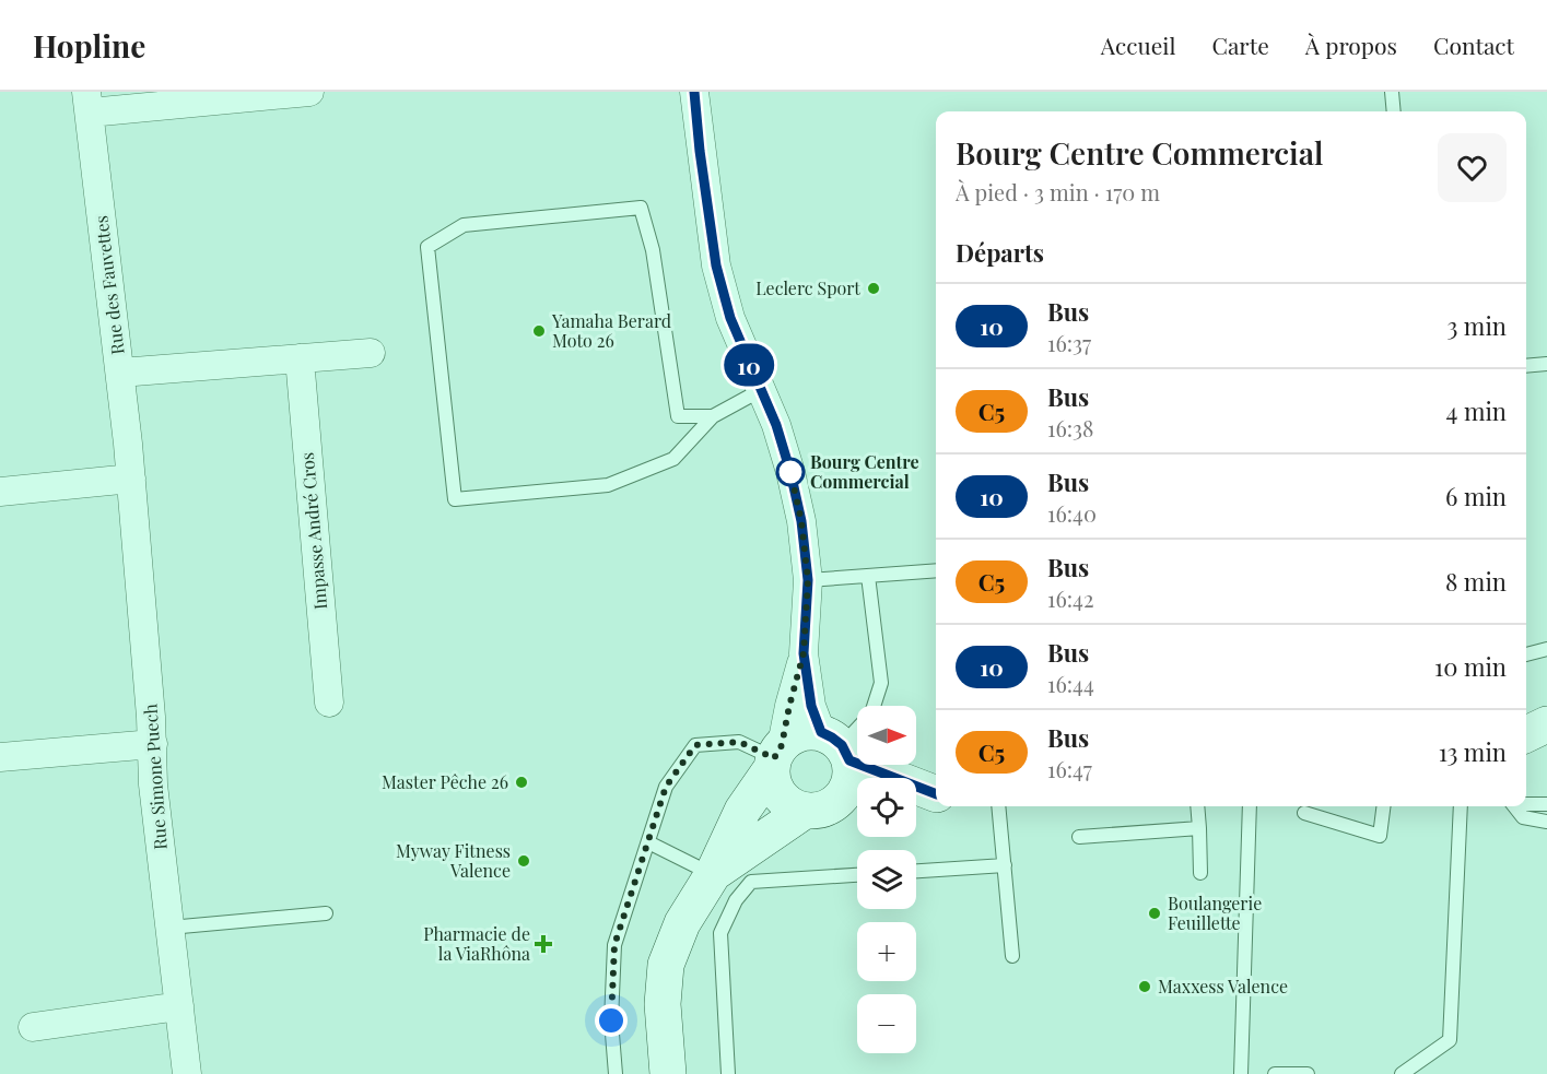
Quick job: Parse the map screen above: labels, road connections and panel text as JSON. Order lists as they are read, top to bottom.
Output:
{
  "streets": {
    "street": ["Rue des Fauvettes", "Impasse André Cros", "Rue Simone Puech"]
  },
  "crossings": [
    ["Rue des Fauvettes", "Rue Simone Puech"]
  ],
  "places": {
    "other": [
      "Leclerc Sport",
      "Yamaha Berard Moto 26",
      "Bourg Centre Commercial",
      "Master Pêche 26",
      "Myway Fitness Valence",
      "Boulangerie Feuillette",
      "Maxxess Valence"
    ],
    "health": ["Pharmacie de la ViaRhôna"]
  },
  "lines": ["bus line 10"],
  "north": "right",
  "page": {
    "header": "Hopline",
    "nav": [
      "Accueil",
      "Carte",
      "À propos",
      "Contact"
    ],
    "on_map": "10",
    "heading": [
      ["Bourg Centre Commercial", "À pied · 3 min · 170 m"],
      "Départs"
    ],
    "list": [
      {
        "mark": "10",
        "name": "Bus",
        "note": "16:37",
        "value": "3 min"
      },
      {
        "mark": "C5",
        "name": "Bus",
        "note": "16:38",
        "value": "4 min"
      },
      {
        "mark": "10",
        "name": "Bus",
        "note": "16:40",
        "value": "6 min"
      },
      {
        "mark": "C5",
        "name": "Bus",
        "note": "16:42",
        "value": "8 min"
      },
      {
        "mark": "10",
        "name": "Bus",
        "note": "16:44",
        "value": "10 min"
      },
      {
        "mark": "C5",
        "name": "Bus",
        "note": "16:47",
        "value": "13 min"
      }
    ],
    "map_buttons": ["+", "−"]
  }
}
